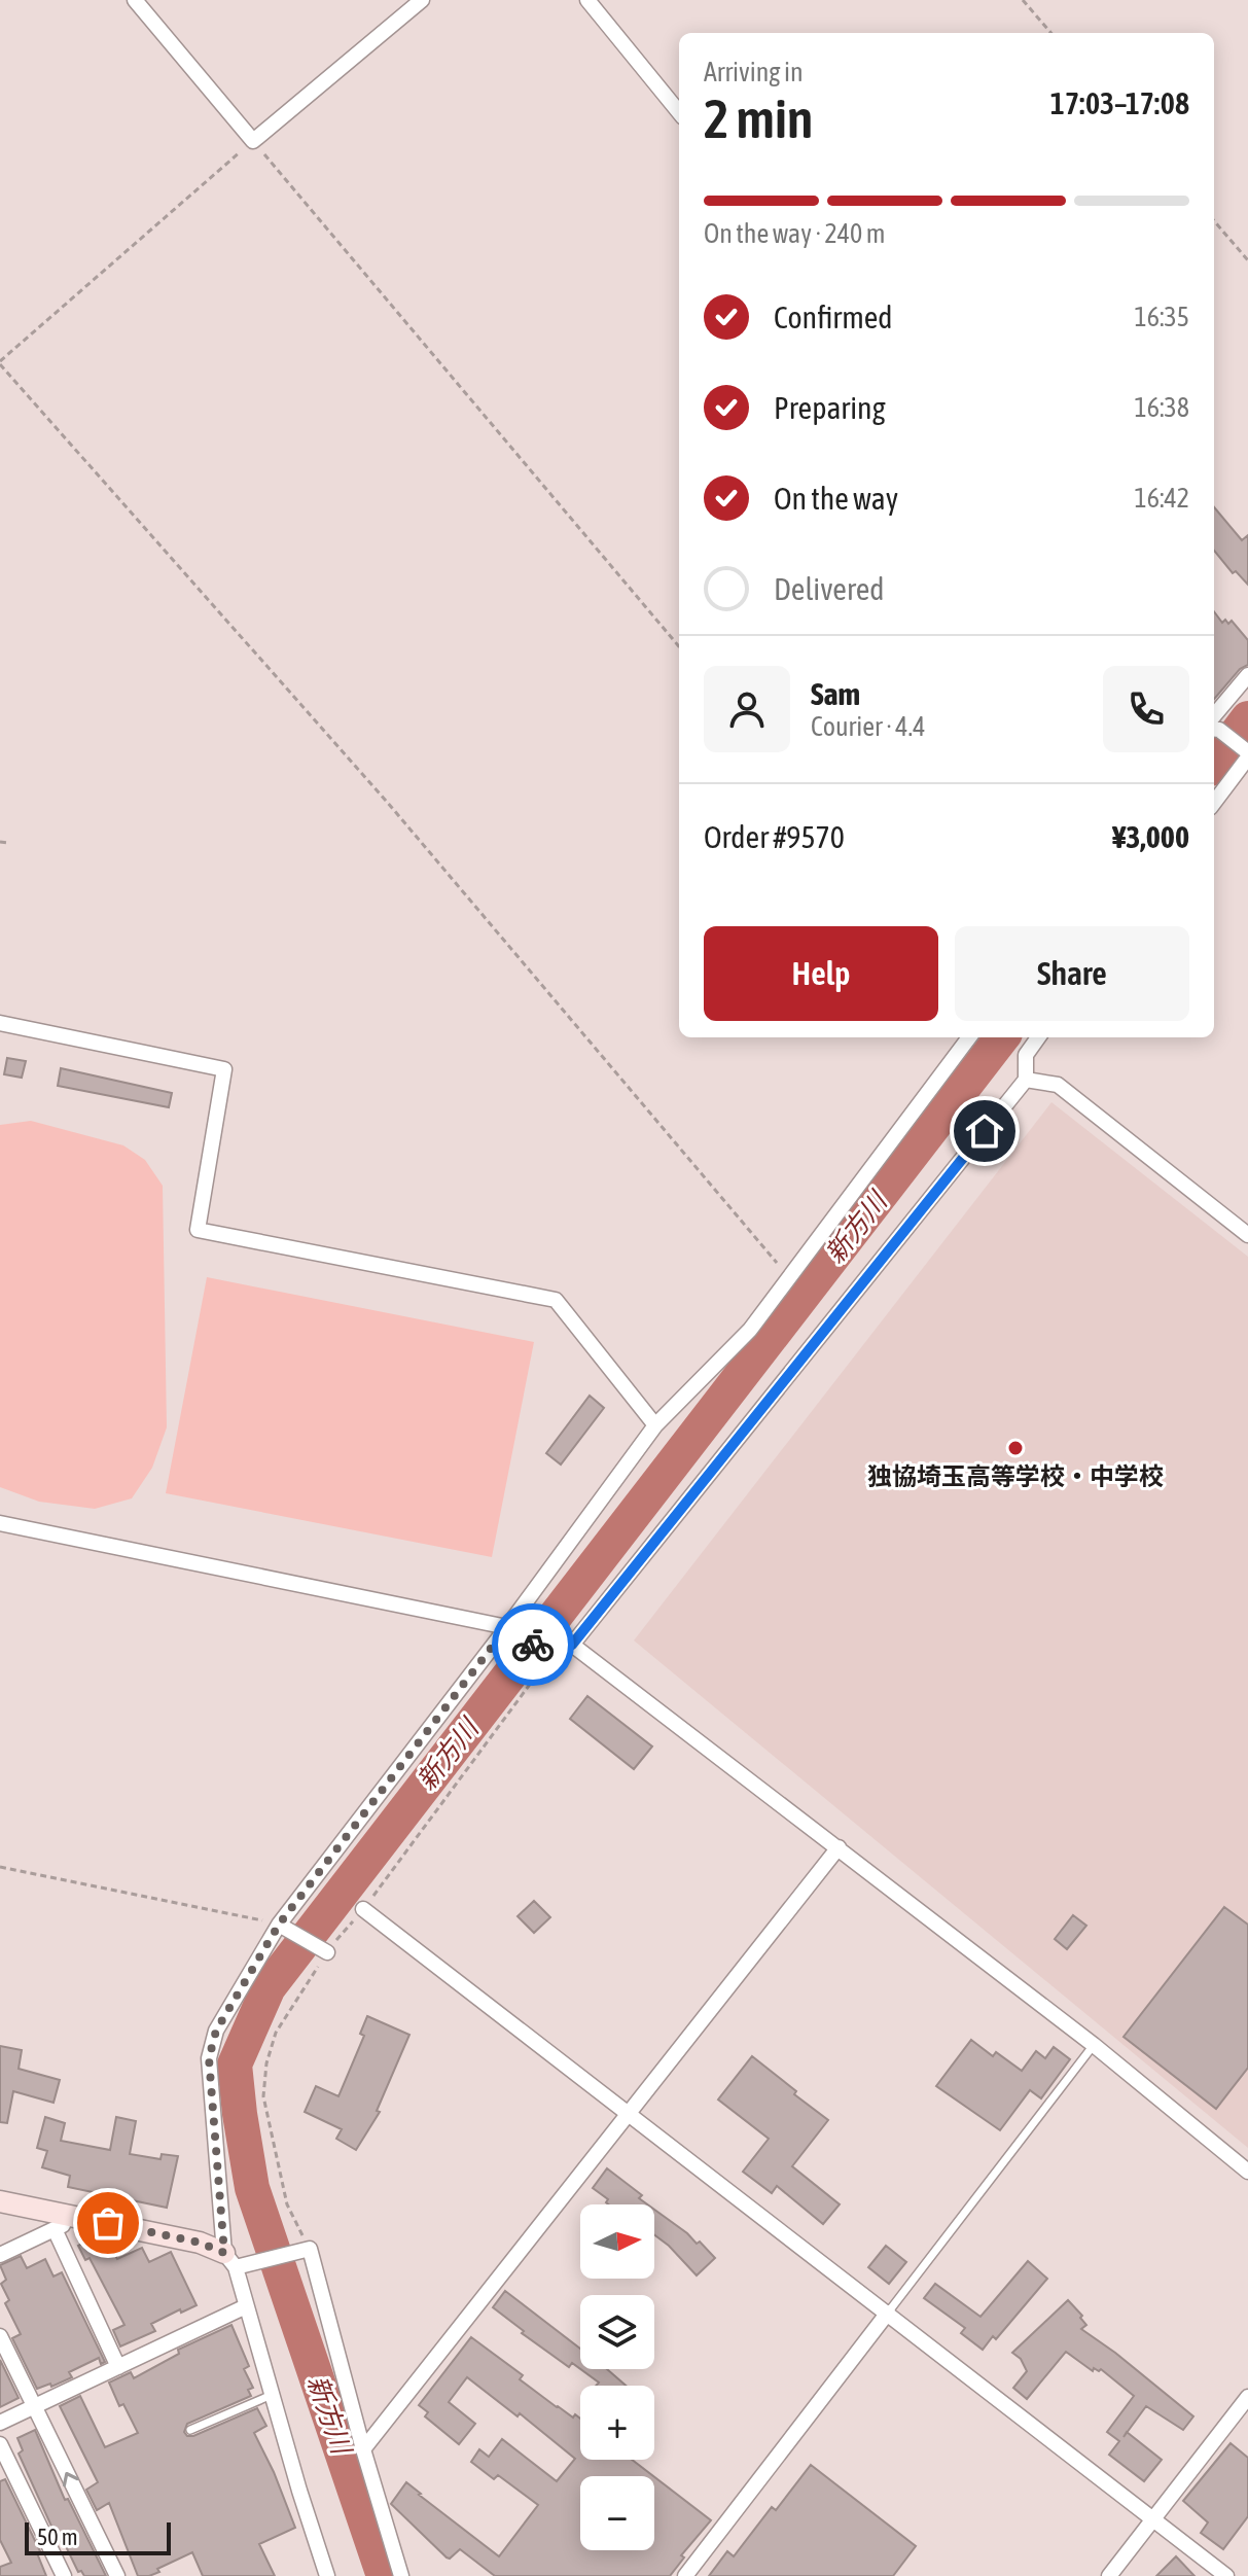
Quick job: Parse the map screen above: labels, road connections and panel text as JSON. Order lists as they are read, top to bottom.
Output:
{
  "water": ["新方川"],
  "places": ["独協埼玉高等学校・中学校"],
  "scale_bar": "50 m",
  "north": "right",
  "page": {
    "heading": ["2 min", "Arriving in", "17:03–17:08"],
    "panel": [
      "Sam",
      "Courier · 4.4",
      "Order #9570",
      "¥3,000"
    ],
    "bar": "On the way · 240 m",
    "list": [
      ["Confirmed", "16:35"],
      ["Preparing", "16:38"],
      ["On the way", "16:42"],
      "Delivered"
    ],
    "buttons": ["Help", "Share"],
    "map_buttons": ["+", "−"],
    "scale": "50 m"
  }
}
